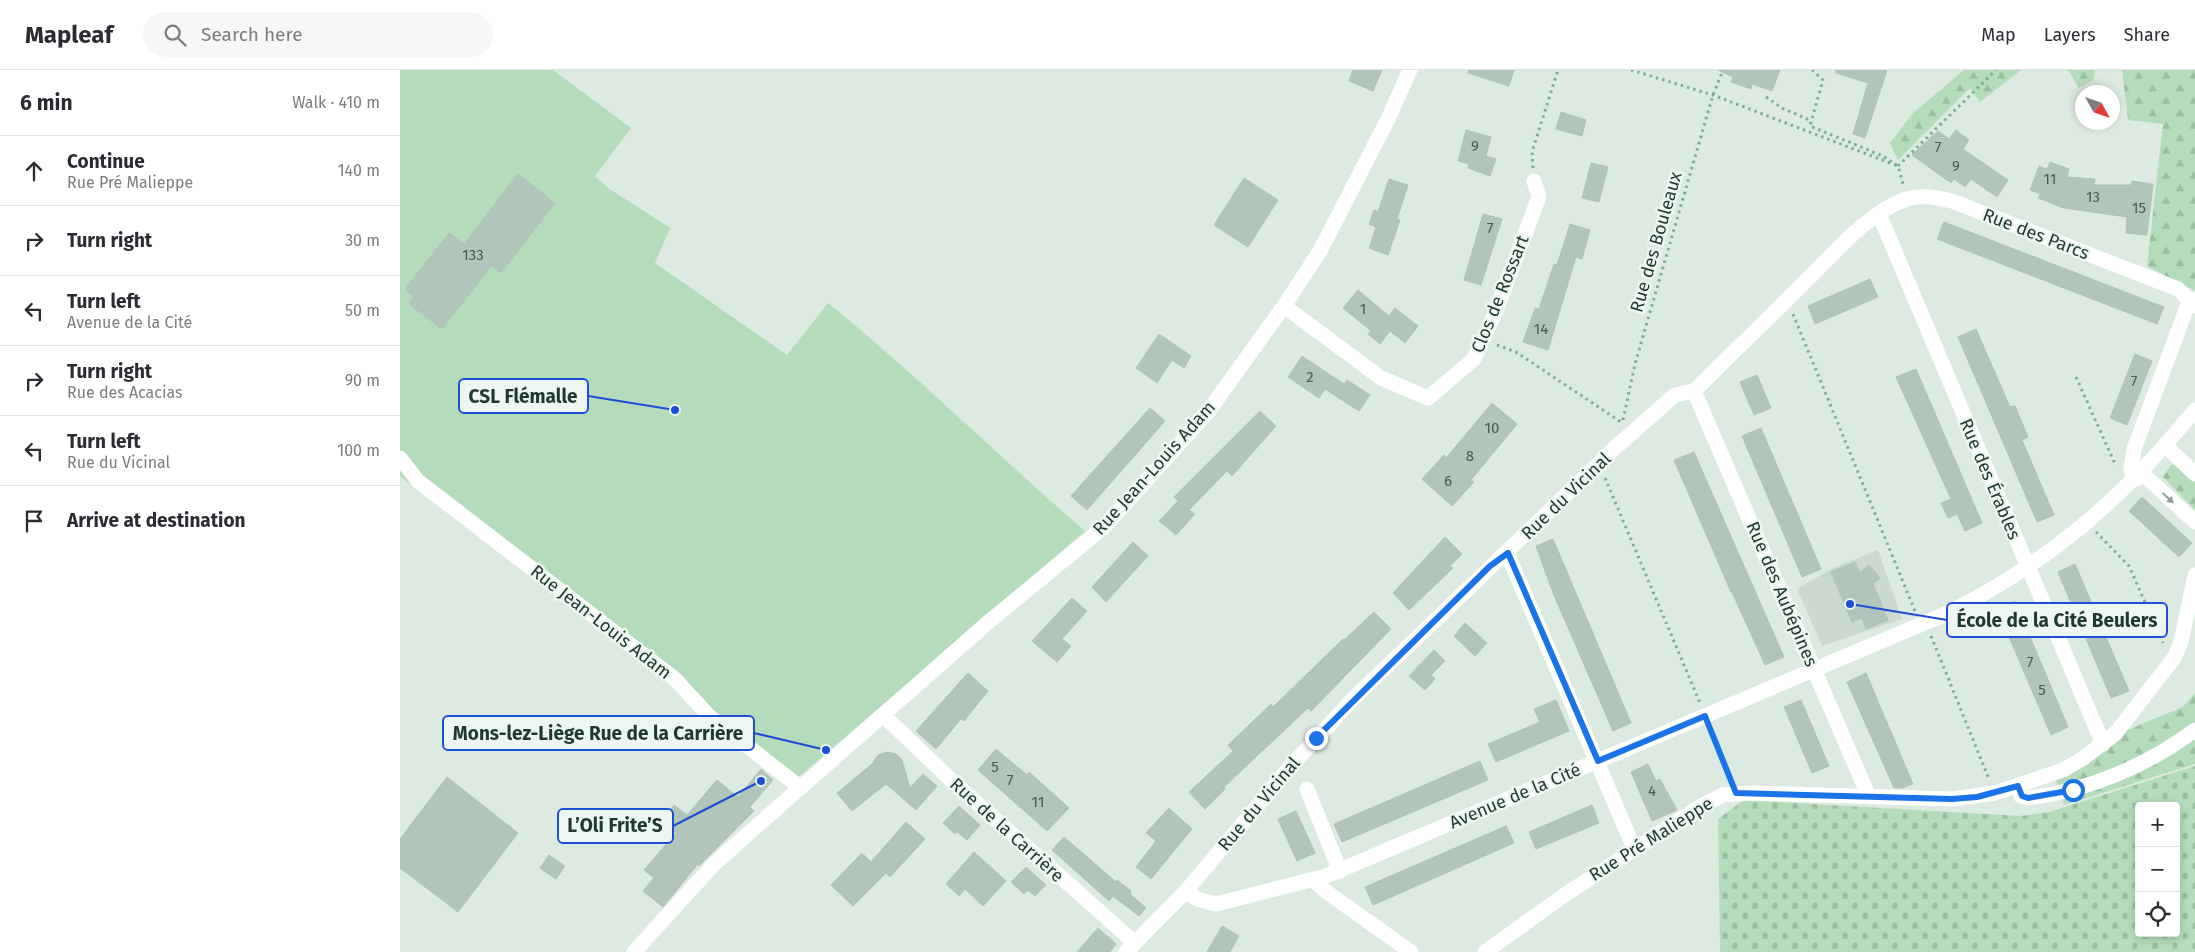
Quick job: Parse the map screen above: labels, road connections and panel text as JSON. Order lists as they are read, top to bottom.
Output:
{
  "streets": {
    "street": [
      "Rue des Parcs",
      "Clos de Rossart",
      "Rue Jean-Louis Adam",
      "Rue des Érables",
      "Rue du Vicinal",
      "Rue des Aubépines",
      "Avenue de la Cité",
      "Rue de la Carrière",
      "Rue Pré Malieppe"
    ],
    "path": ["Rue des Bouleaux"]
  },
  "crossings": [
    ["Rue des Parcs", "Rue des Érables"],
    ["Rue des Parcs", "Rue du Vicinal"],
    ["Rue des Bouleaux", "Clos de Rossart"],
    ["Clos de Rossart", "Rue Jean-Louis Adam"],
    ["Rue Jean-Louis Adam", "Rue de la Carrière"],
    ["Rue des Érables", "Rue du Vicinal"],
    ["Rue des Érables", "Avenue de la Cité"],
    ["Rue des Érables", "Rue Pré Malieppe"],
    ["Rue du Vicinal", "Rue des Aubépines"],
    ["Rue du Vicinal", "Avenue de la Cité"],
    ["Rue du Vicinal", "Rue de la Carrière"],
    ["Rue des Aubépines", "Avenue de la Cité"],
    ["Rue des Aubépines", "Rue Pré Malieppe"]
  ],
  "places": [
    "CSL Flémalle",
    "École de la Cité Beulers",
    "Mons-lez-Liège Rue de la Carrière",
    "L’Oli Frite’S"
  ],
  "house_numbers": [
    "9",
    "7",
    "9",
    "11",
    "13",
    "15",
    "7",
    "133",
    "1",
    "14",
    "2",
    "7",
    "10",
    "8",
    "6",
    "7",
    "5",
    "5",
    "7",
    "4",
    "11"
  ],
  "north": "bottom right",
  "page": {
    "header": "Mapleaf",
    "search": "Search here",
    "nav": ["Map", "Layers", "Share"],
    "heading": ["6 min", "Walk · 410 m"],
    "list": [
      ["Continue", "Rue Pré Malieppe", "140 m"],
      ["Turn right", "30 m"],
      ["Turn left", "Avenue de la Cité", "50 m"],
      ["Turn right", "Rue des Acacias", "90 m"],
      ["Turn left", "Rue du Vicinal", "100 m"],
      "Arrive at destination"
    ],
    "map_buttons": ["+", "−"]
  }
}
